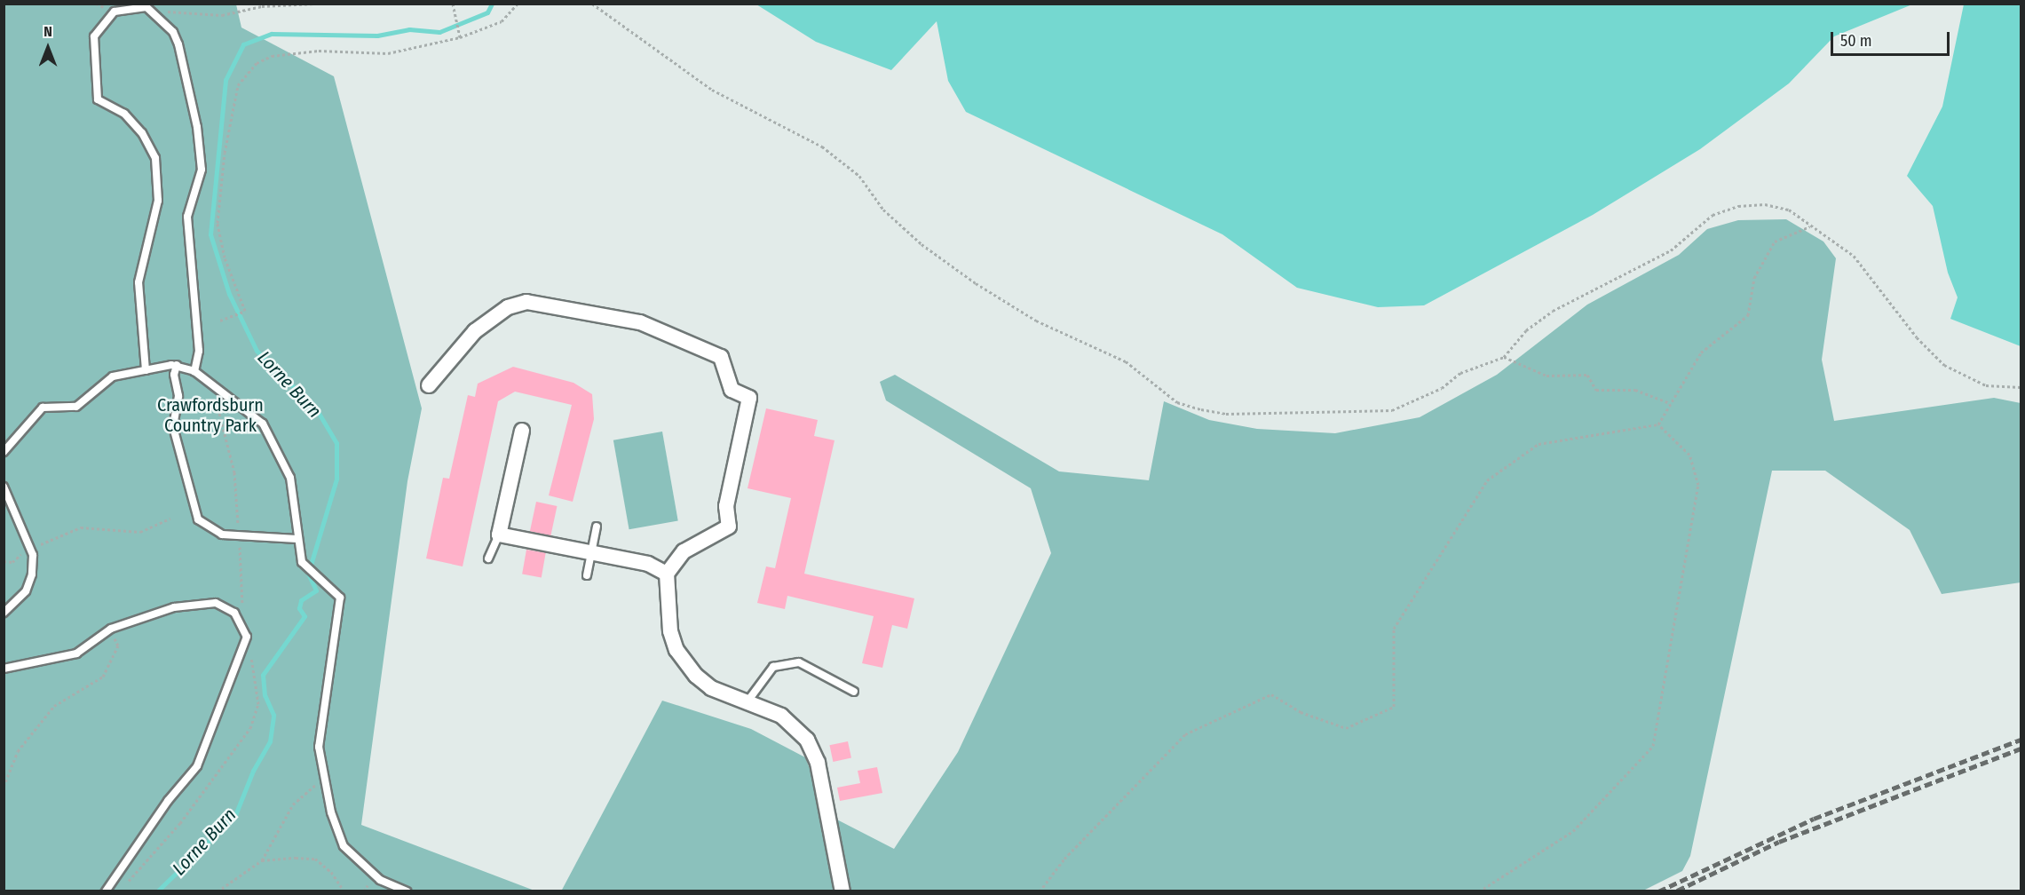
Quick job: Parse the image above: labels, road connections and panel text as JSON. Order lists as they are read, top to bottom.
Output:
{
  "water": ["Lorne Burn"],
  "parks": ["Crawfordsburn Country Park"],
  "scale_bar": "50 m",
  "north": "top"
}
